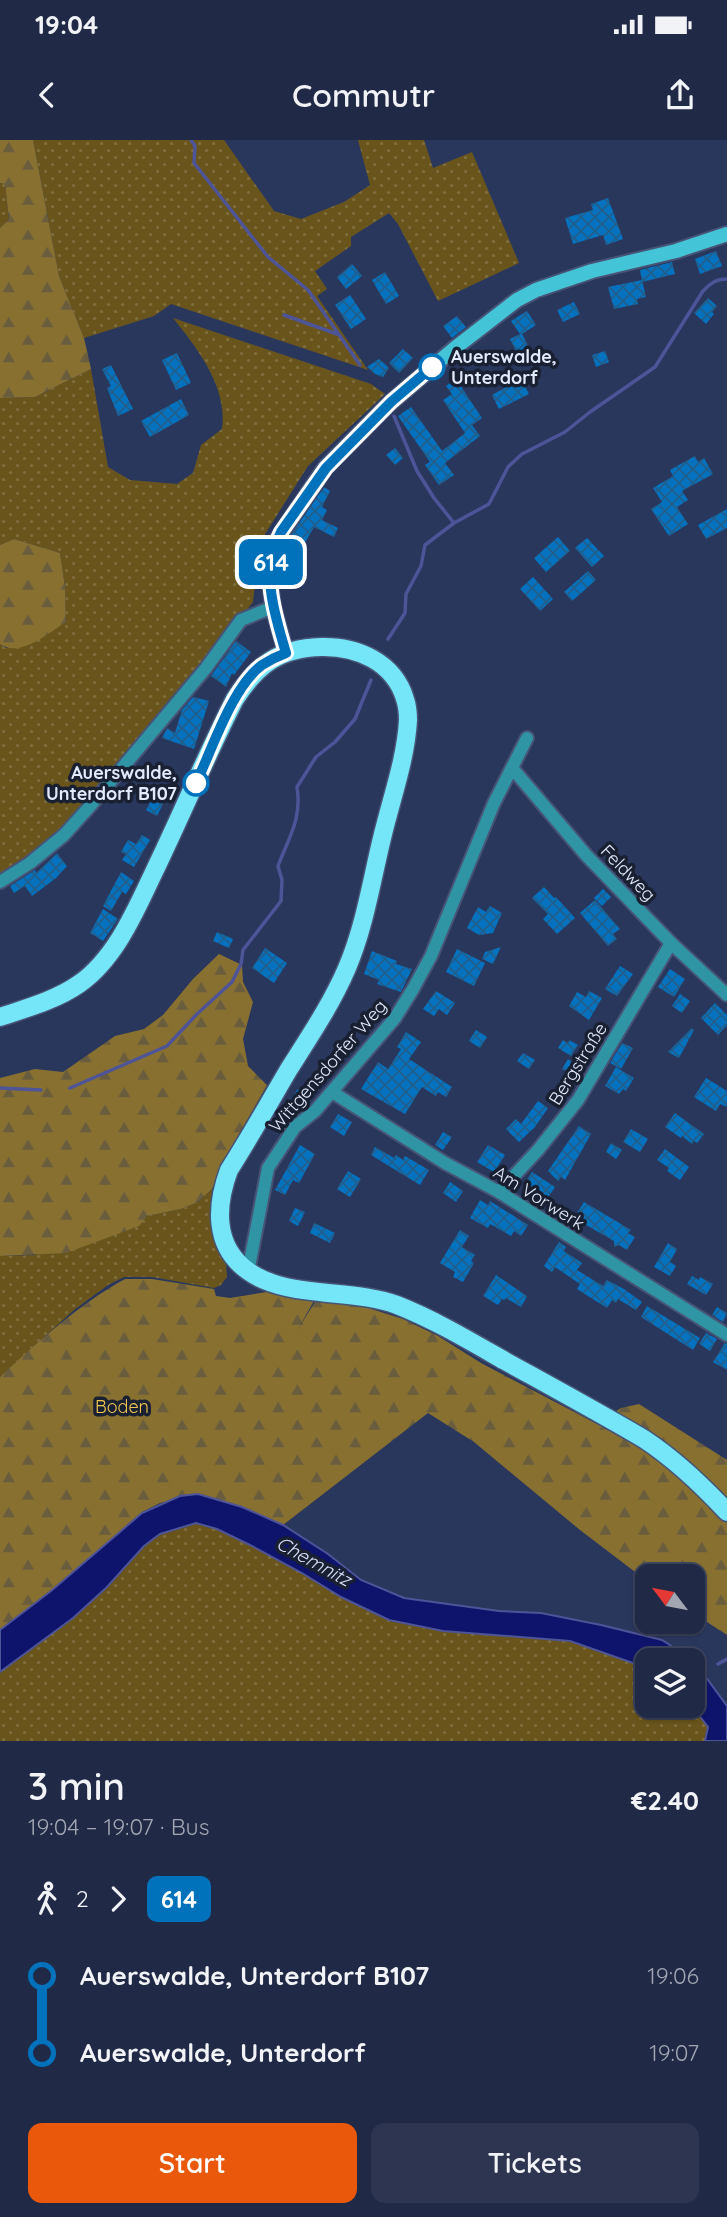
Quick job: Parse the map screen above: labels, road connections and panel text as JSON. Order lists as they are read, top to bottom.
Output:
{
  "streets": {
    "street": [
      "Feldweg",
      "Bergstraße",
      "Wittgensdorfer Weg",
      "Am Vorwerk"
    ]
  },
  "crossings": [
    ["Feldweg", "Bergstraße"],
    ["Feldweg", "Wittgensdorfer Weg"],
    ["Bergstraße", "Am Vorwerk"],
    ["Wittgensdorfer Weg", "Am Vorwerk"]
  ],
  "water": ["Chemnitz"],
  "parks": ["Boden"],
  "places": ["Auerswalde, Unterdorf", "Auerswalde, Unterdorf B107"],
  "lines": ["bus line 614"],
  "north": "top left",
  "page": {
    "status": "19:04",
    "header": "Commutr",
    "on_map": "614",
    "heading": ["3 min", "19:04 – 19:07 · Bus", "€2.40"],
    "legs": ["2", "614"],
    "list": [
      {
        "name": "Auerswalde, Unterdorf B107",
        "value": "19:06"
      },
      {
        "name": "Auerswalde, Unterdorf",
        "value": "19:07"
      }
    ],
    "buttons": ["Start", "Tickets"]
  }
}
